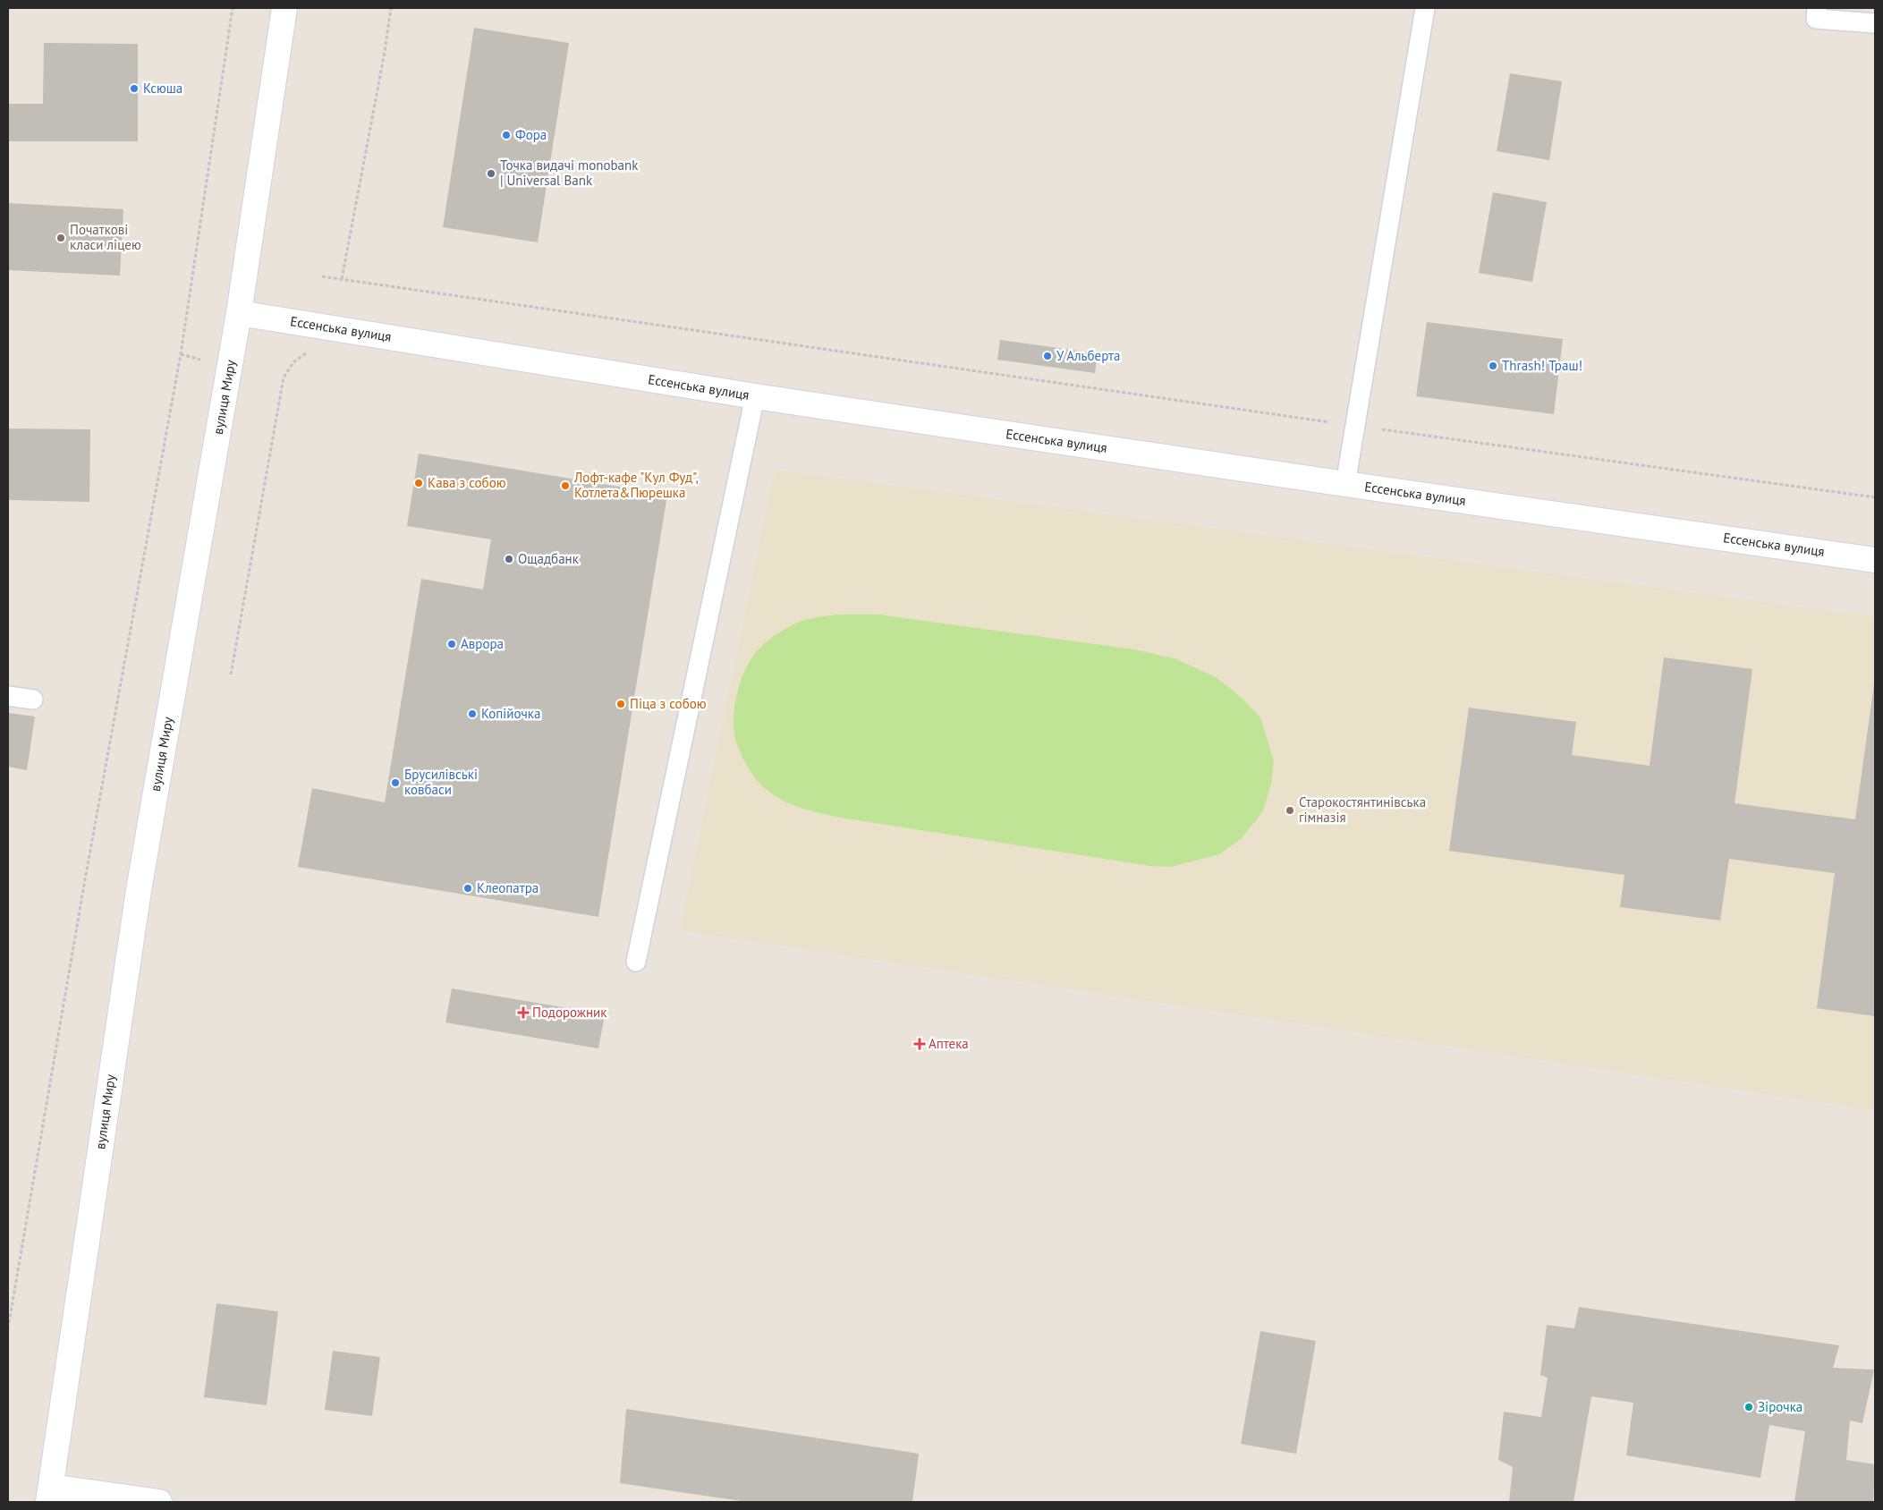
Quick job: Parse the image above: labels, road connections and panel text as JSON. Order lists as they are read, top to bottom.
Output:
{
  "streets": {
    "street": ["Ессенська вулиця", "вулиця Миру"]
  },
  "crossings": [
    ["Ессенська вулиця", "вулиця Миру"]
  ],
  "places": {
    "other": [
      "Ксюша",
      "Фора",
      "Точка видачі monobank | Universal Bank",
      "Початкові класи ліцею",
      "У Альберта",
      "Thrash! Траш!",
      "Кава з собою",
      "Лофт-кафе \"Кул Фуд\", Котлета&Пюрешка",
      "Ощадбанк",
      "Аврора",
      "Піца з собою",
      "Копійочка",
      "Брусилівські ковбаси",
      "Старокостянтинівська гімназія",
      "Клеопатра",
      "Зірочка"
    ],
    "health": ["Подорожник", "Аптека"]
  }
}
